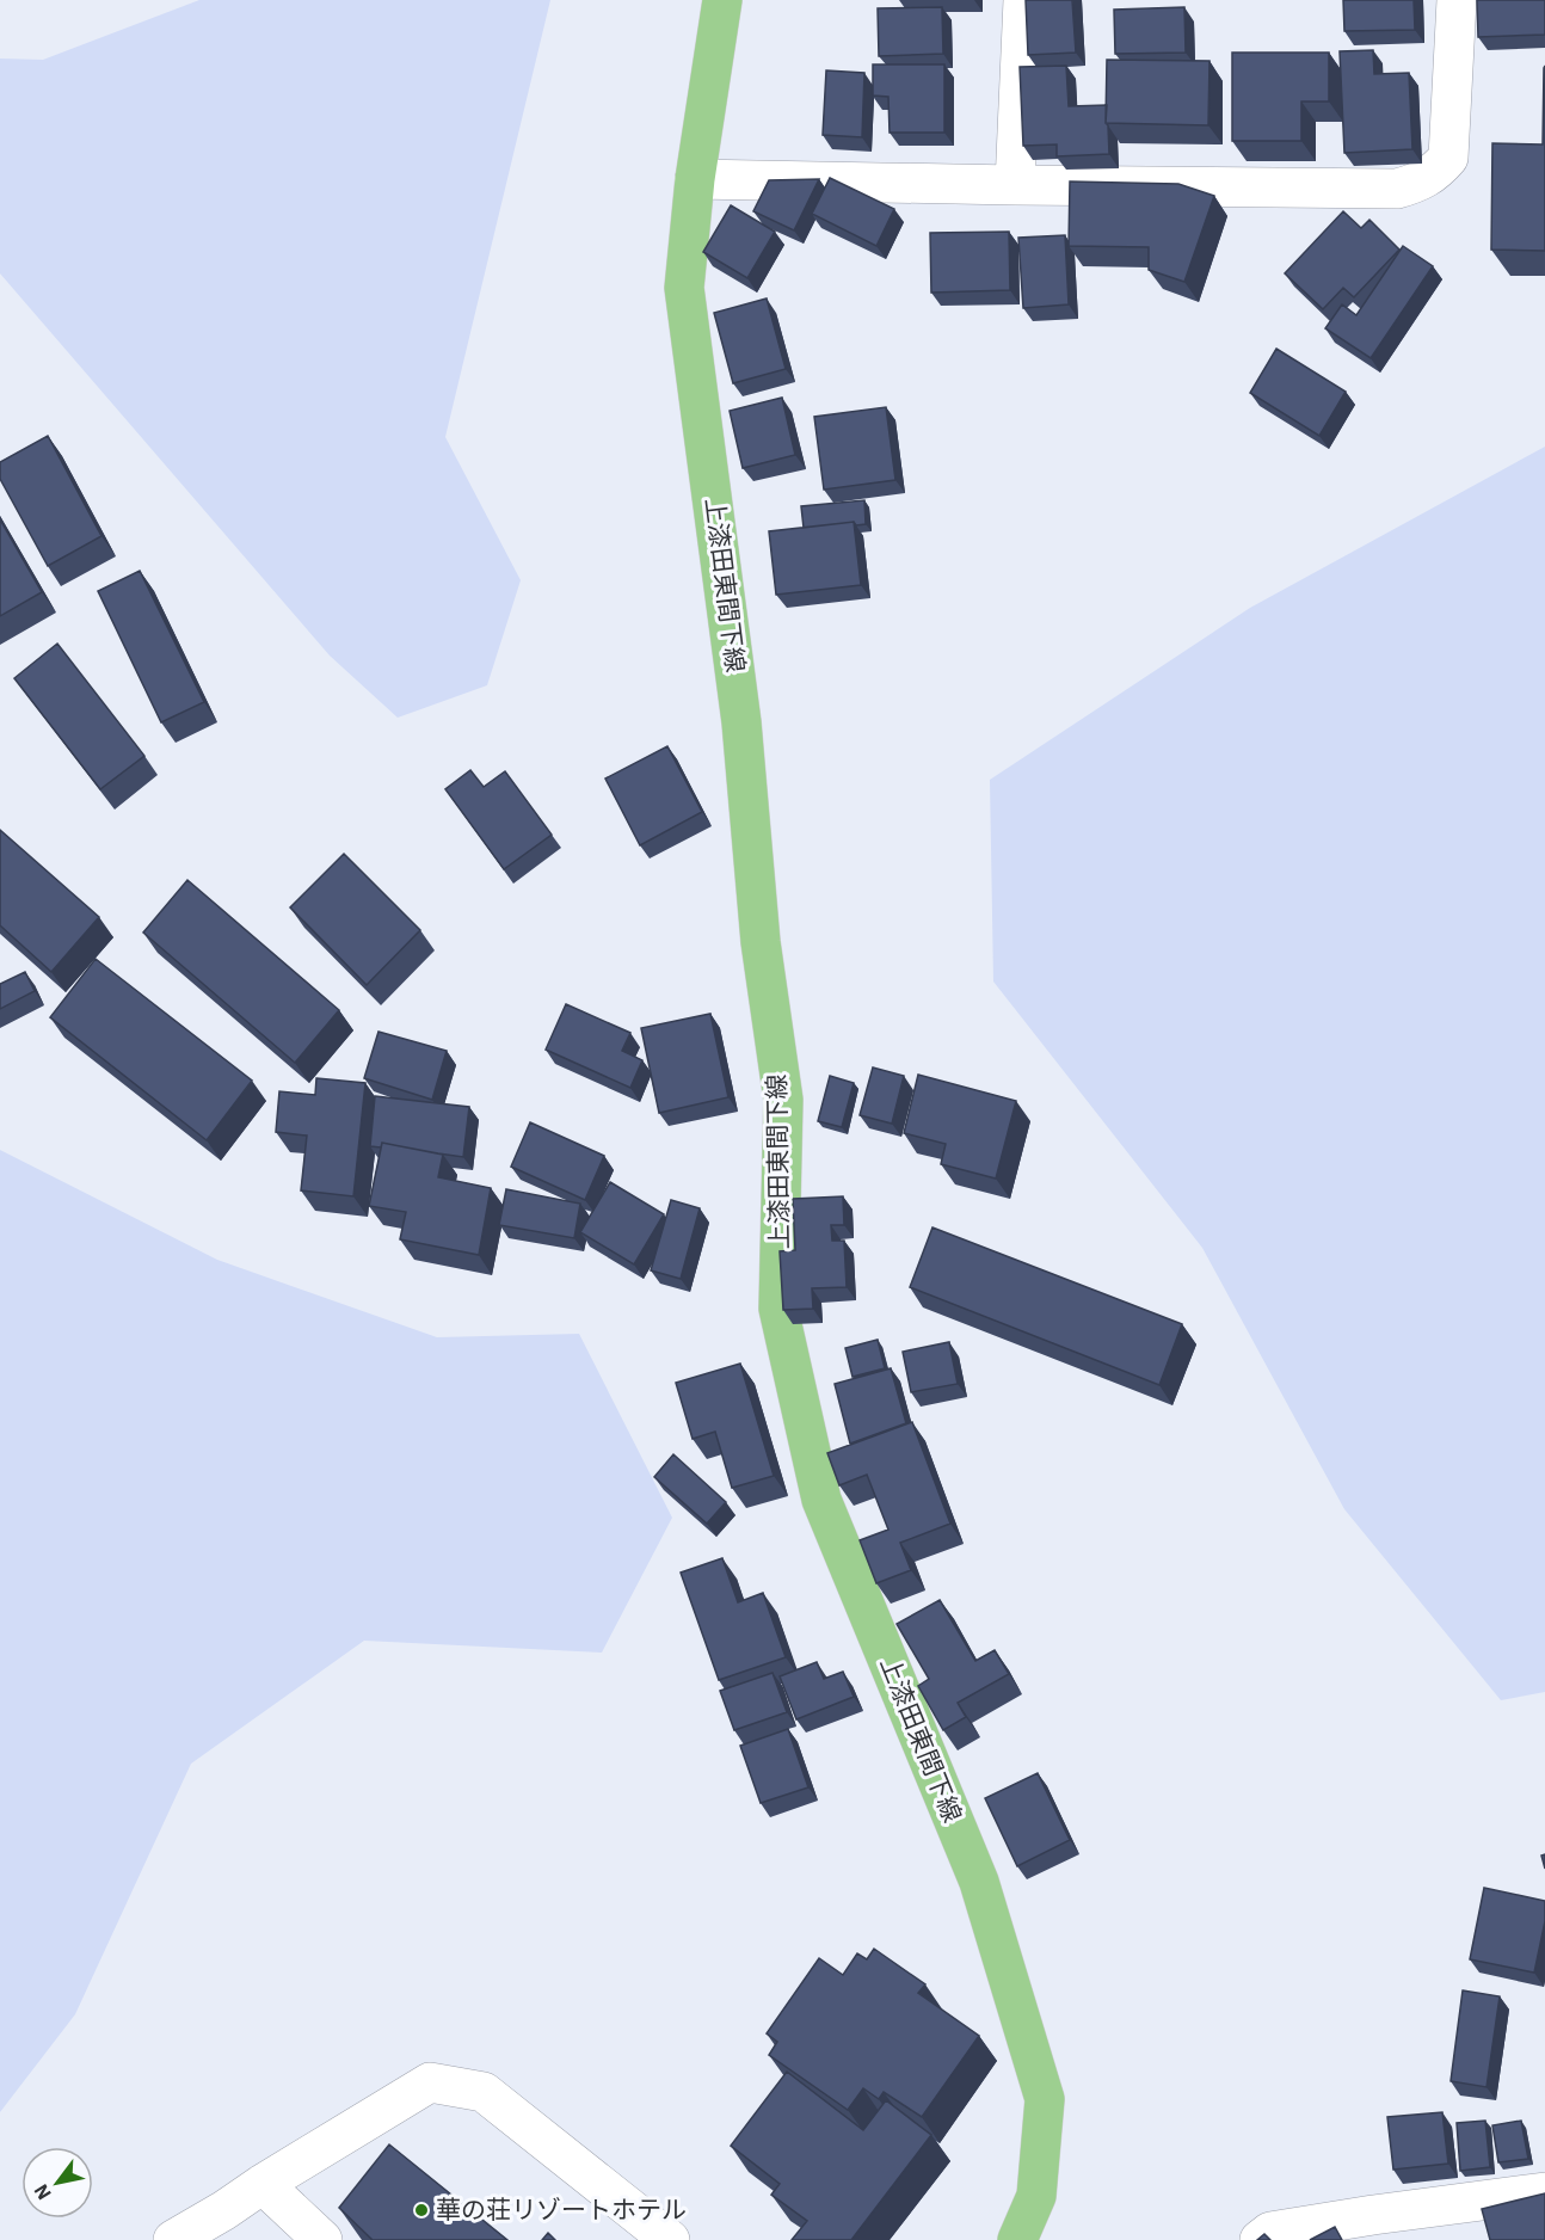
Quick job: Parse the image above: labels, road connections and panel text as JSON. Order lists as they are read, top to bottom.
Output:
{
  "streets": {
    "main road": ["上漆田東間下線"]
  },
  "places": ["華の荘リゾートホテル"],
  "north": "bottom left"
}
